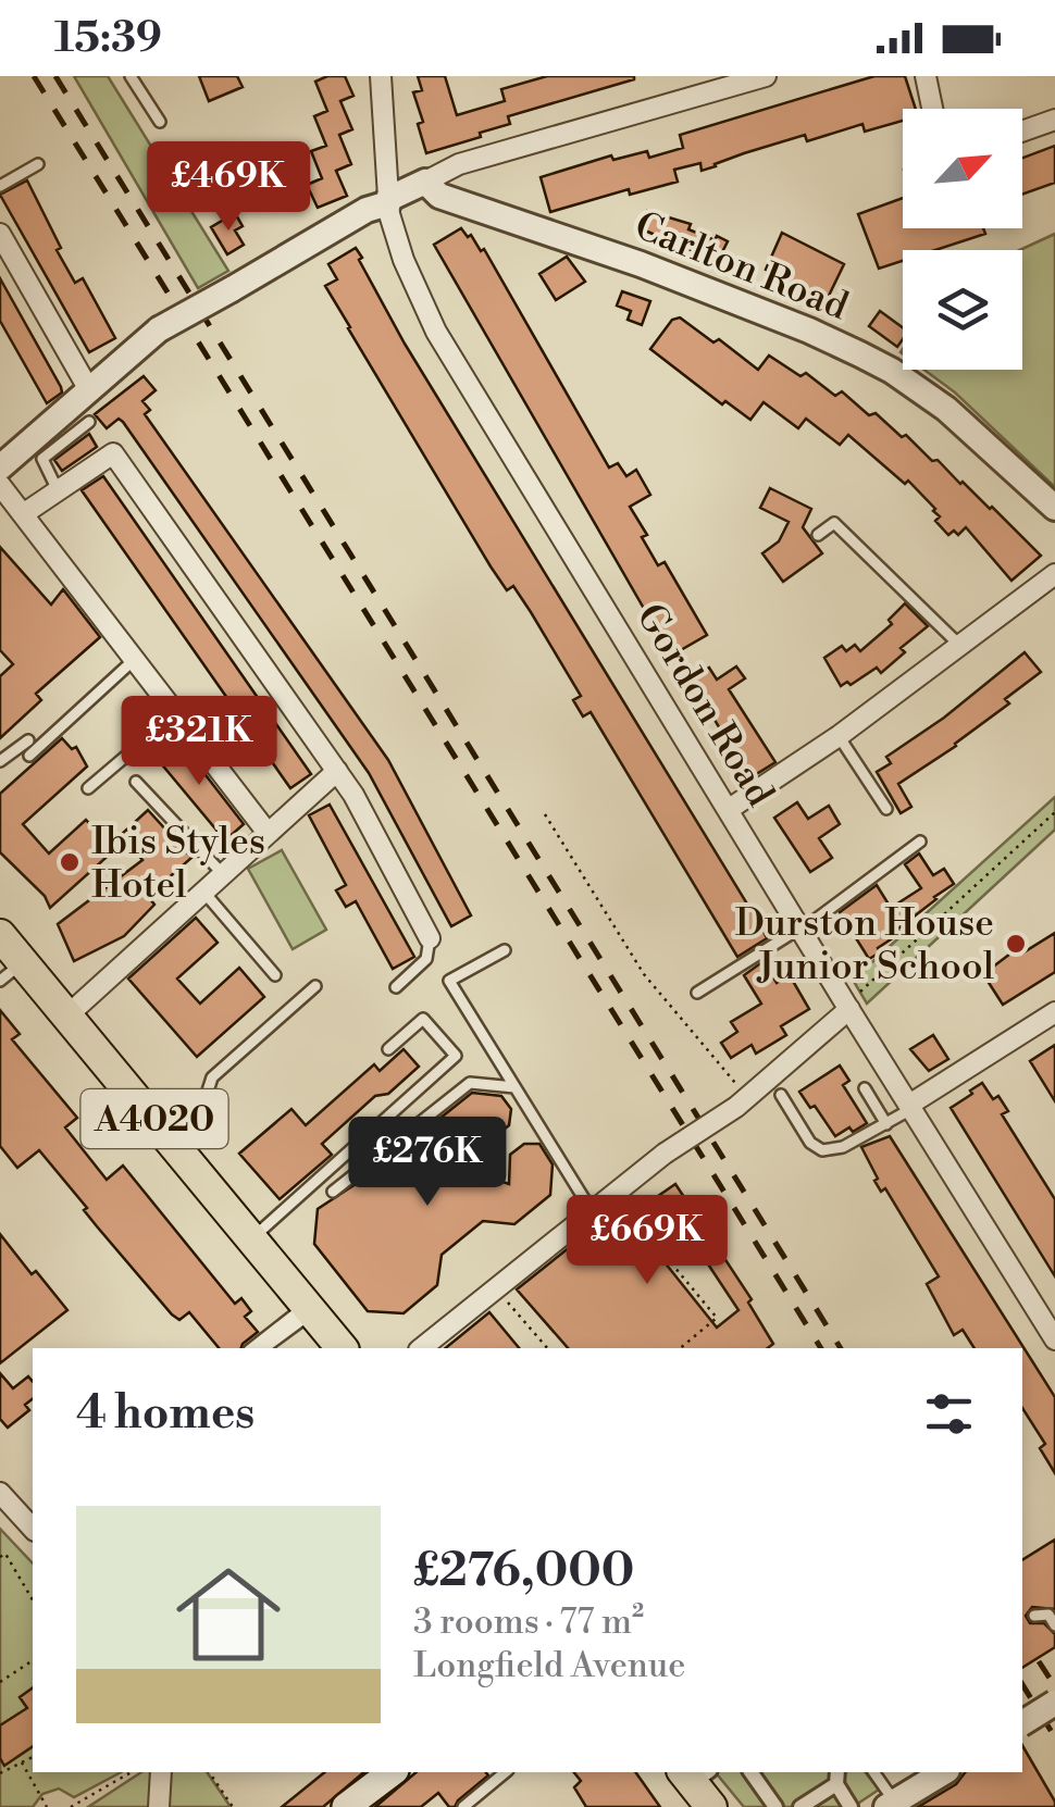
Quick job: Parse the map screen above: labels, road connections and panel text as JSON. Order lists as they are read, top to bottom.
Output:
{
  "streets": {
    "main road": ["A4020"],
    "street": ["Carlton Road", "Gordon Road"]
  },
  "places": ["Ibis Styles Hotel", "Durston House Junior School"],
  "north": "top right",
  "page": {
    "status": "15:39",
    "price": [
      "£469K",
      "£321K",
      "£276K",
      "£669K"
    ],
    "heading": "4 homes",
    "list": [
      {
        "name": "£276,000",
        "note": "3 rooms · 77 m² · Longfield Avenue"
      }
    ]
  }
}
